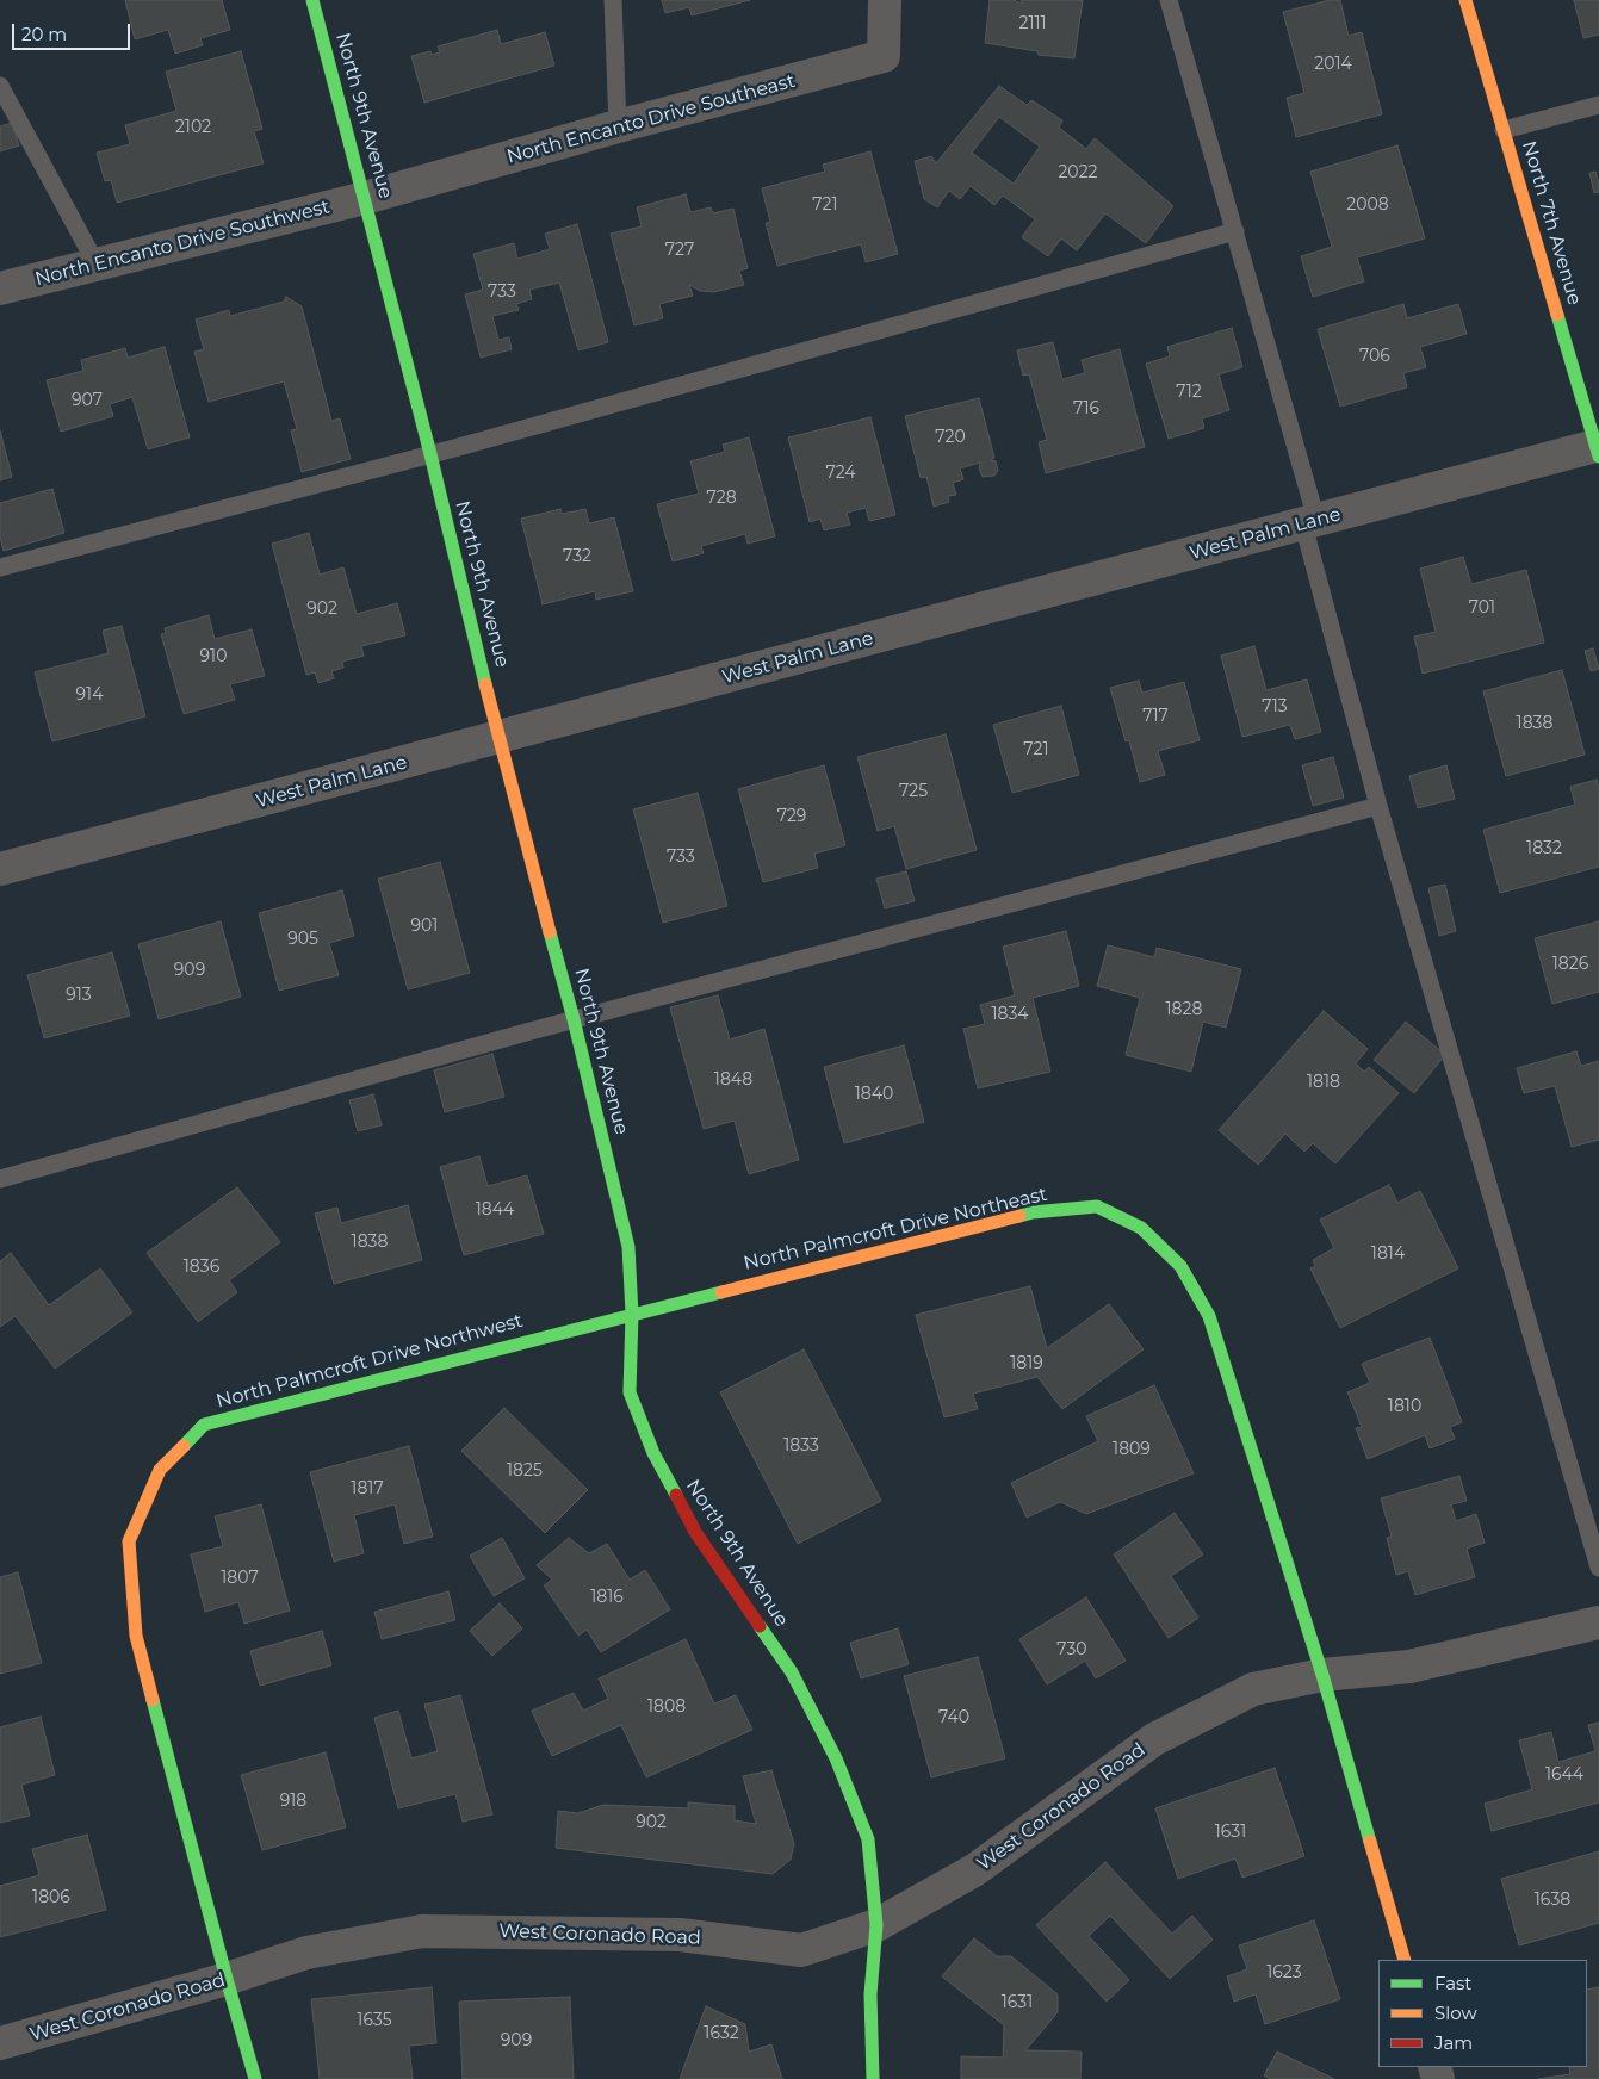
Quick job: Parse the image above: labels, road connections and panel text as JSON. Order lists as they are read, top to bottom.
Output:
{
  "streets": {
    "street": [
      "North 9th Avenue",
      "North Encanto Drive Southeast",
      "North 7th Avenue",
      "North Encanto Drive Southwest",
      "West Palm Lane",
      "North Palmcroft Drive Northeast",
      "North Palmcroft Drive Northwest",
      "West Coronado Road"
    ]
  },
  "crossings": [
    ["North 9th Avenue", "North Encanto Drive Southeast"],
    ["North 9th Avenue", "North Encanto Drive Southwest"],
    ["North 9th Avenue", "West Palm Lane"],
    ["North 9th Avenue", "North Palmcroft Drive Northeast"],
    ["North 9th Avenue", "North Palmcroft Drive Northwest"],
    ["North 9th Avenue", "West Coronado Road"],
    ["North Encanto Drive Southeast", "North Encanto Drive Southwest"],
    ["North 7th Avenue", "West Palm Lane"],
    ["North Palmcroft Drive Northeast", "North Palmcroft Drive Northwest"],
    ["North Palmcroft Drive Northeast", "West Coronado Road"],
    ["North Palmcroft Drive Northwest", "West Coronado Road"]
  ],
  "house_numbers": [
    "2111",
    "2014",
    "2102",
    "2022",
    "721",
    "2008",
    "727",
    "733",
    "706",
    "712",
    "907",
    "716",
    "720",
    "724",
    "728",
    "732",
    "701",
    "902",
    "910",
    "914",
    "713",
    "717",
    "1838",
    "721",
    "725",
    "729",
    "1832",
    "733",
    "901",
    "905",
    "1826",
    "909",
    "913",
    "1828",
    "1834",
    "1848",
    "1818",
    "1840",
    "1844",
    "1838",
    "1814",
    "1836",
    "1819",
    "1810",
    "1833",
    "1809",
    "1825",
    "1817",
    "1807",
    "1816",
    "730",
    "1808",
    "740",
    "1644",
    "918",
    "902",
    "1631",
    "1806",
    "1638",
    "1623",
    "1631",
    "1635",
    "1632",
    "909"
  ],
  "legend": ["Fast", "Slow", "Jam"],
  "scale_bar": "20 m"
}
